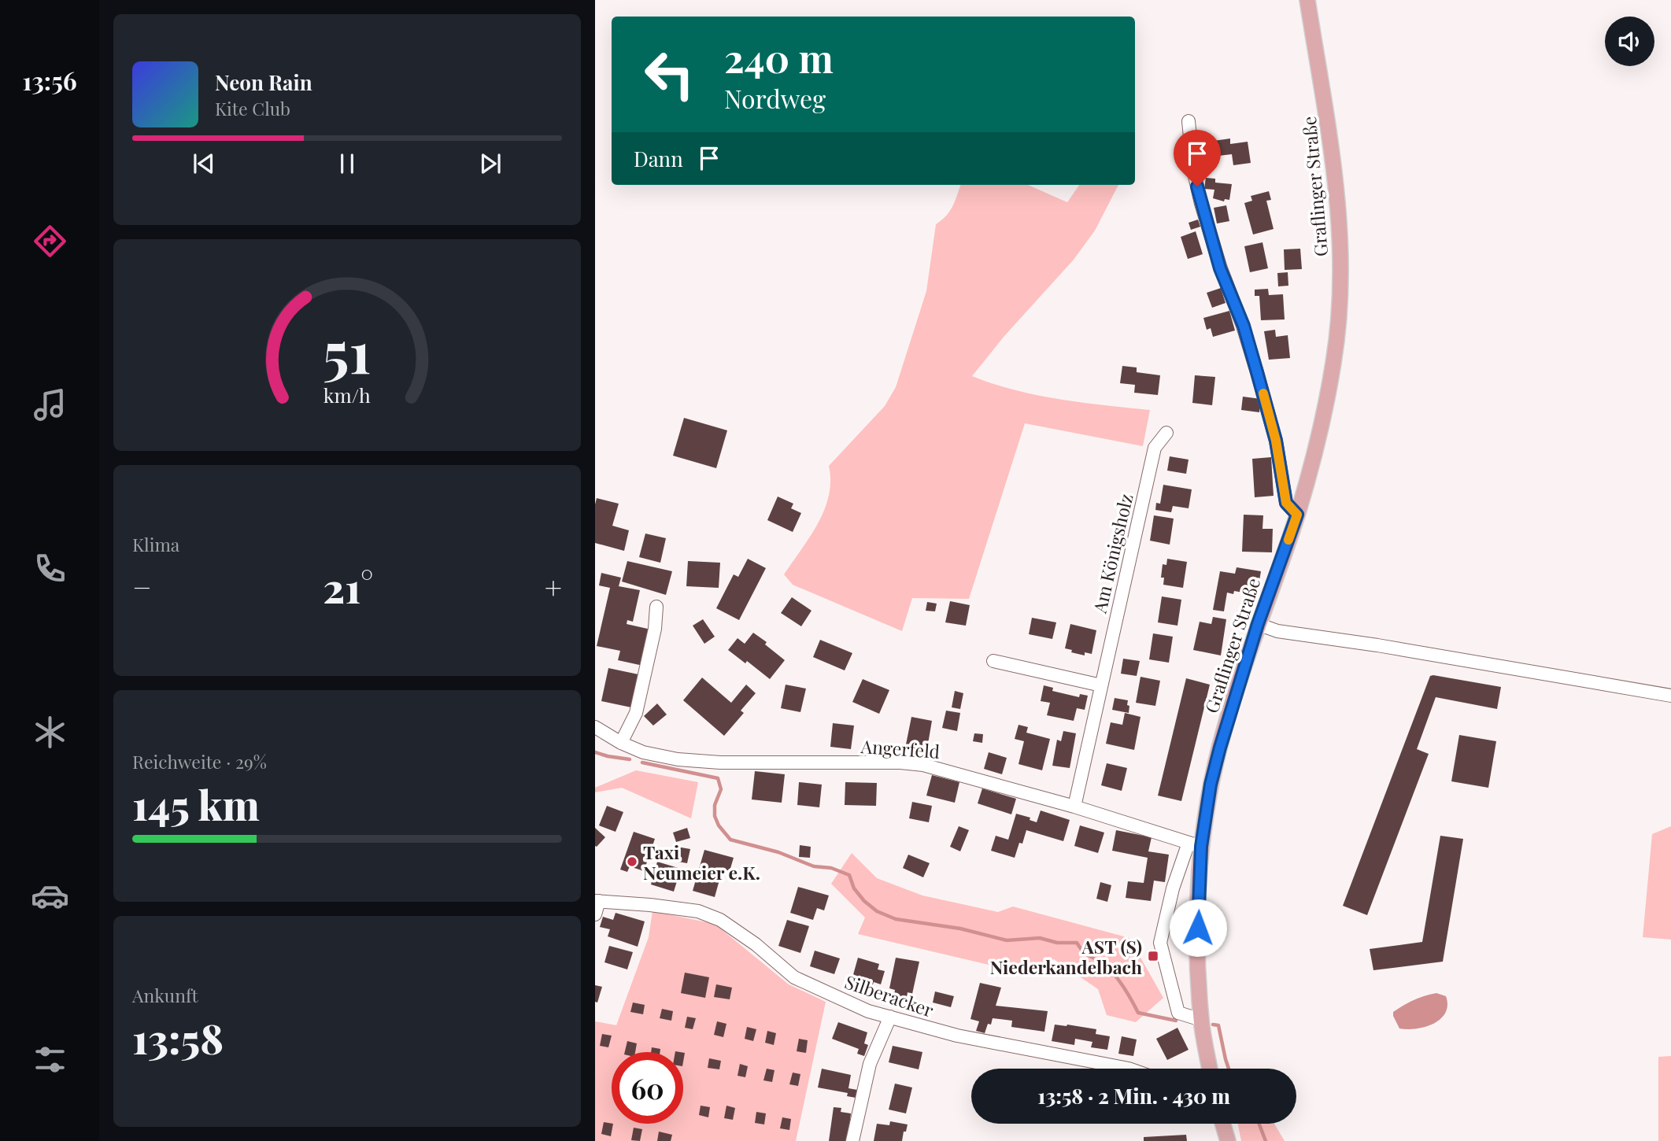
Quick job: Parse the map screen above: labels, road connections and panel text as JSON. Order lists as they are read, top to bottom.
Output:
{
  "streets": {
    "main road": ["Graflinger Straße"],
    "street": ["Am Königsholz", "Angerfeld", "Silberacker"]
  },
  "crossings": [
    ["Graflinger Straße", "Angerfeld"],
    ["Am Königsholz", "Angerfeld"]
  ],
  "places": {
    "other": ["Taxi Neumeier e.K."],
    "transit": ["AST (S) Niederkandelbach"]
  },
  "page": {
    "tabs": "13:56",
    "turn": ["240 m", "Nordweg"],
    "song": ["Neon Rain", "Kite Club"],
    "then": "Dann",
    "tile": [
      "Klima",
      ["Reichweite · 29%", "145 km"],
      ["Ankunft", "13:58"]
    ],
    "heat": ["−", "21°", "+"],
    "limit": "60",
    "trip": "13:58 · 2 Min. · 430 m",
    "gauge": ["51", "km/h"]
  }
}
